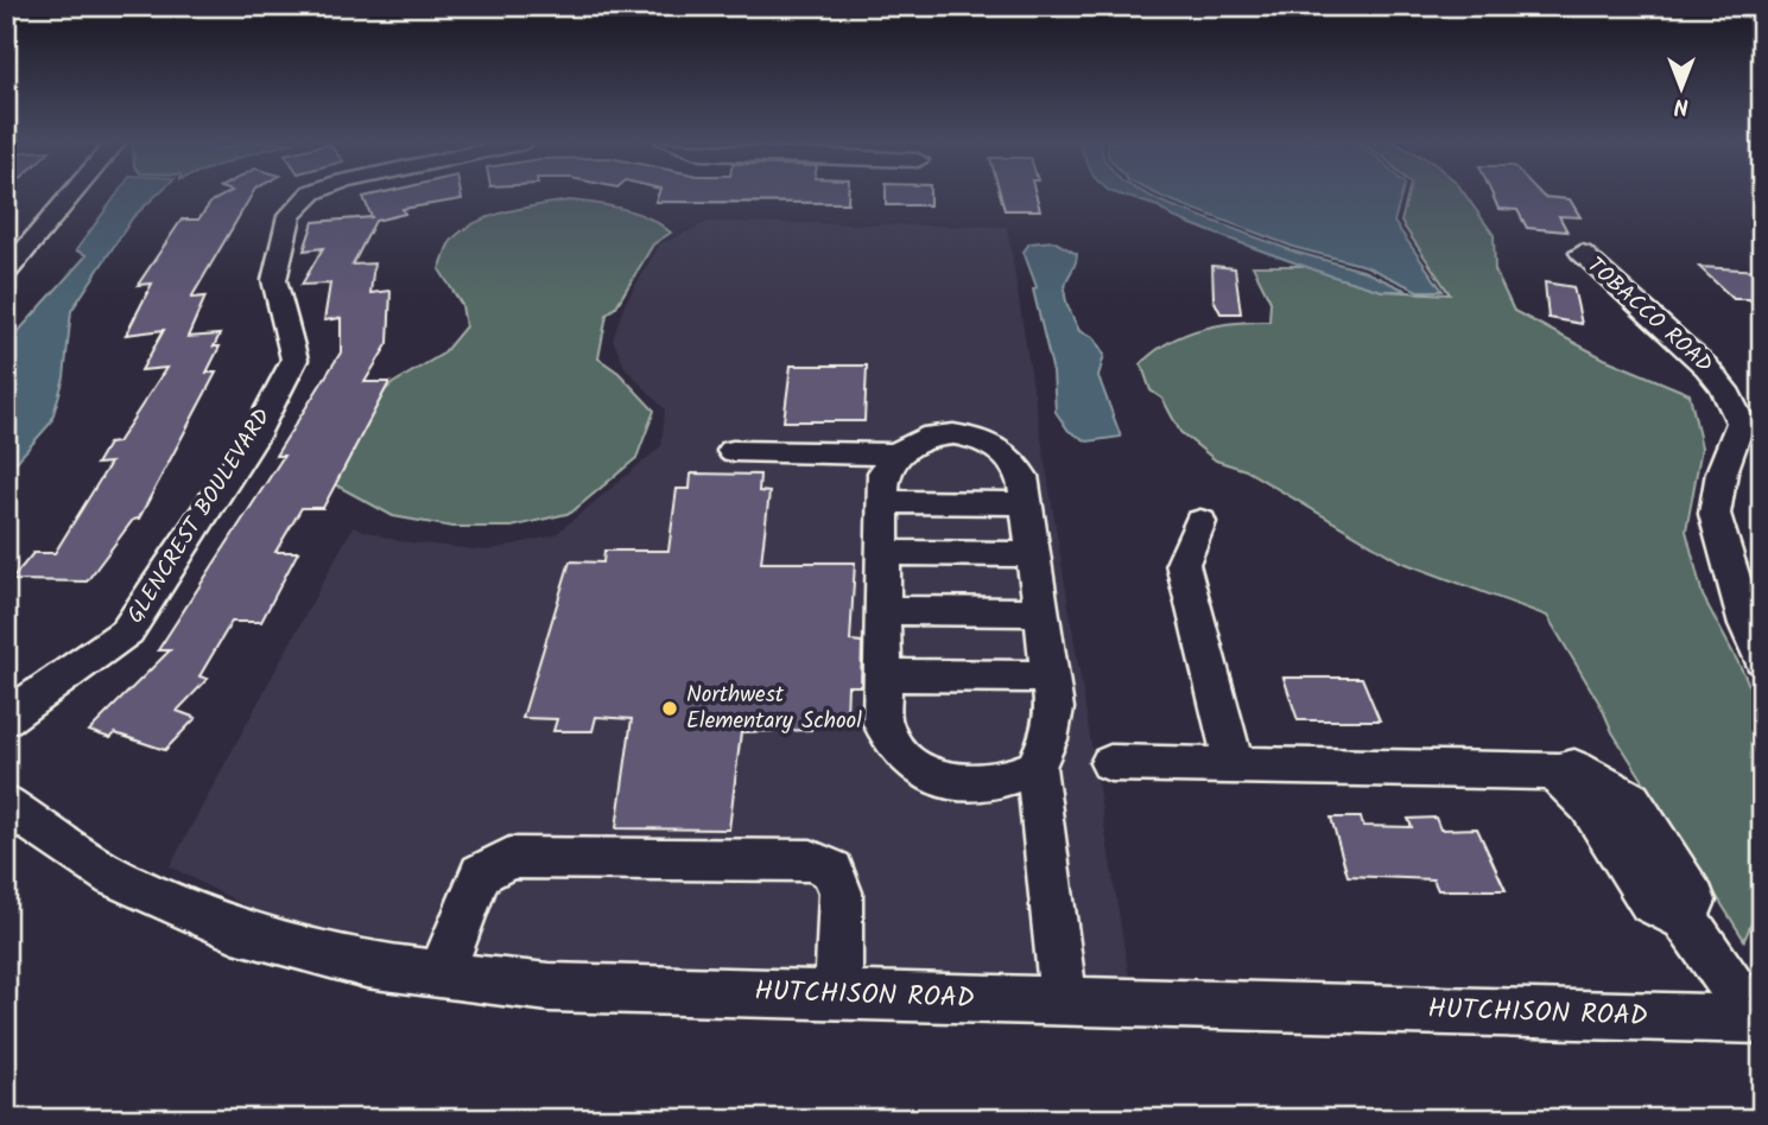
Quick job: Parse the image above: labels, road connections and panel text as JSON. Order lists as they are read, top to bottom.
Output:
{
  "streets": {
    "street": ["TOBACCO ROAD", "GLENCREST BOULEVARD", "HUTCHISON ROAD"]
  },
  "places": ["Northwest Elementary School"],
  "north": "bottom"
}
